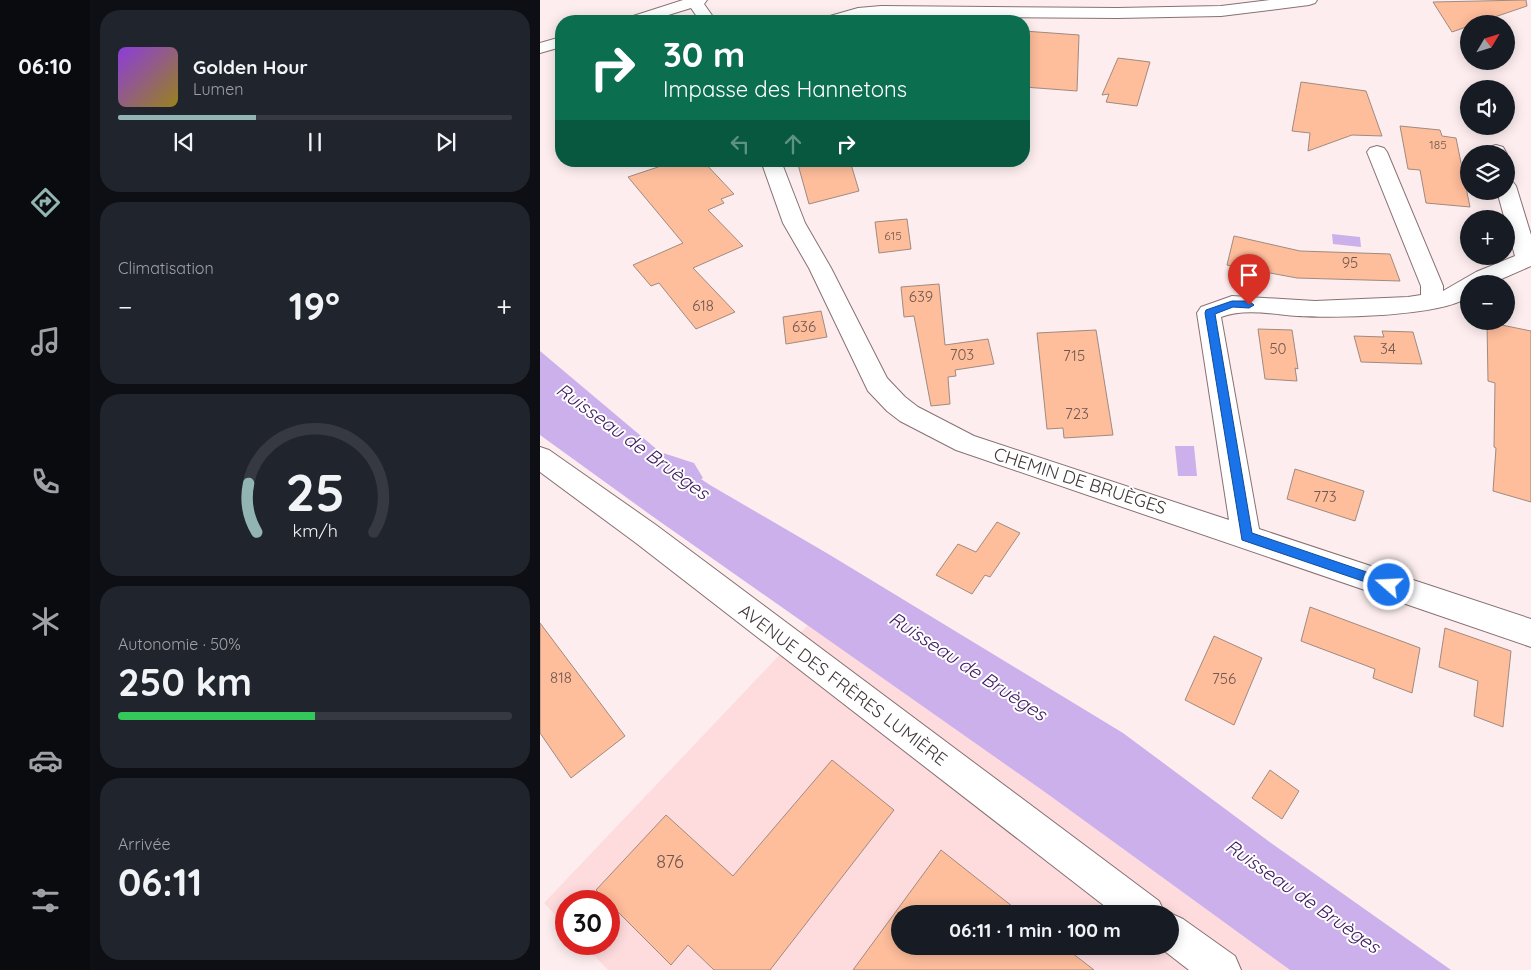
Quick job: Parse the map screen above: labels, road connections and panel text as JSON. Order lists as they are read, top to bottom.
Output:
{
  "streets": {
    "street": ["CHEMIN DE BRUÈGES", "AVENUE DES FRÈRES LUMIÈRE"]
  },
  "water": ["Ruisseau de Bruèges"],
  "house_numbers": [
    "185",
    "615",
    "95",
    "639",
    "618",
    "636",
    "50",
    "34",
    "703",
    "715",
    "723",
    "773",
    "818",
    "756",
    "876"
  ],
  "north": "top right",
  "page": {
    "tabs": "06:10",
    "map_buttons": ["+", "−"],
    "turn": ["30 m", "Impasse des Hannetons"],
    "song": ["Golden Hour", "Lumen"],
    "tile": [
      "Climatisation",
      ["Autonomie · 50%", "250 km"],
      ["Arrivée", "06:11"]
    ],
    "heat": ["−", "19°", "+"],
    "limit": "30",
    "trip": "06:11 · 1 min · 100 m",
    "gauge": ["25", "km/h"]
  }
}
